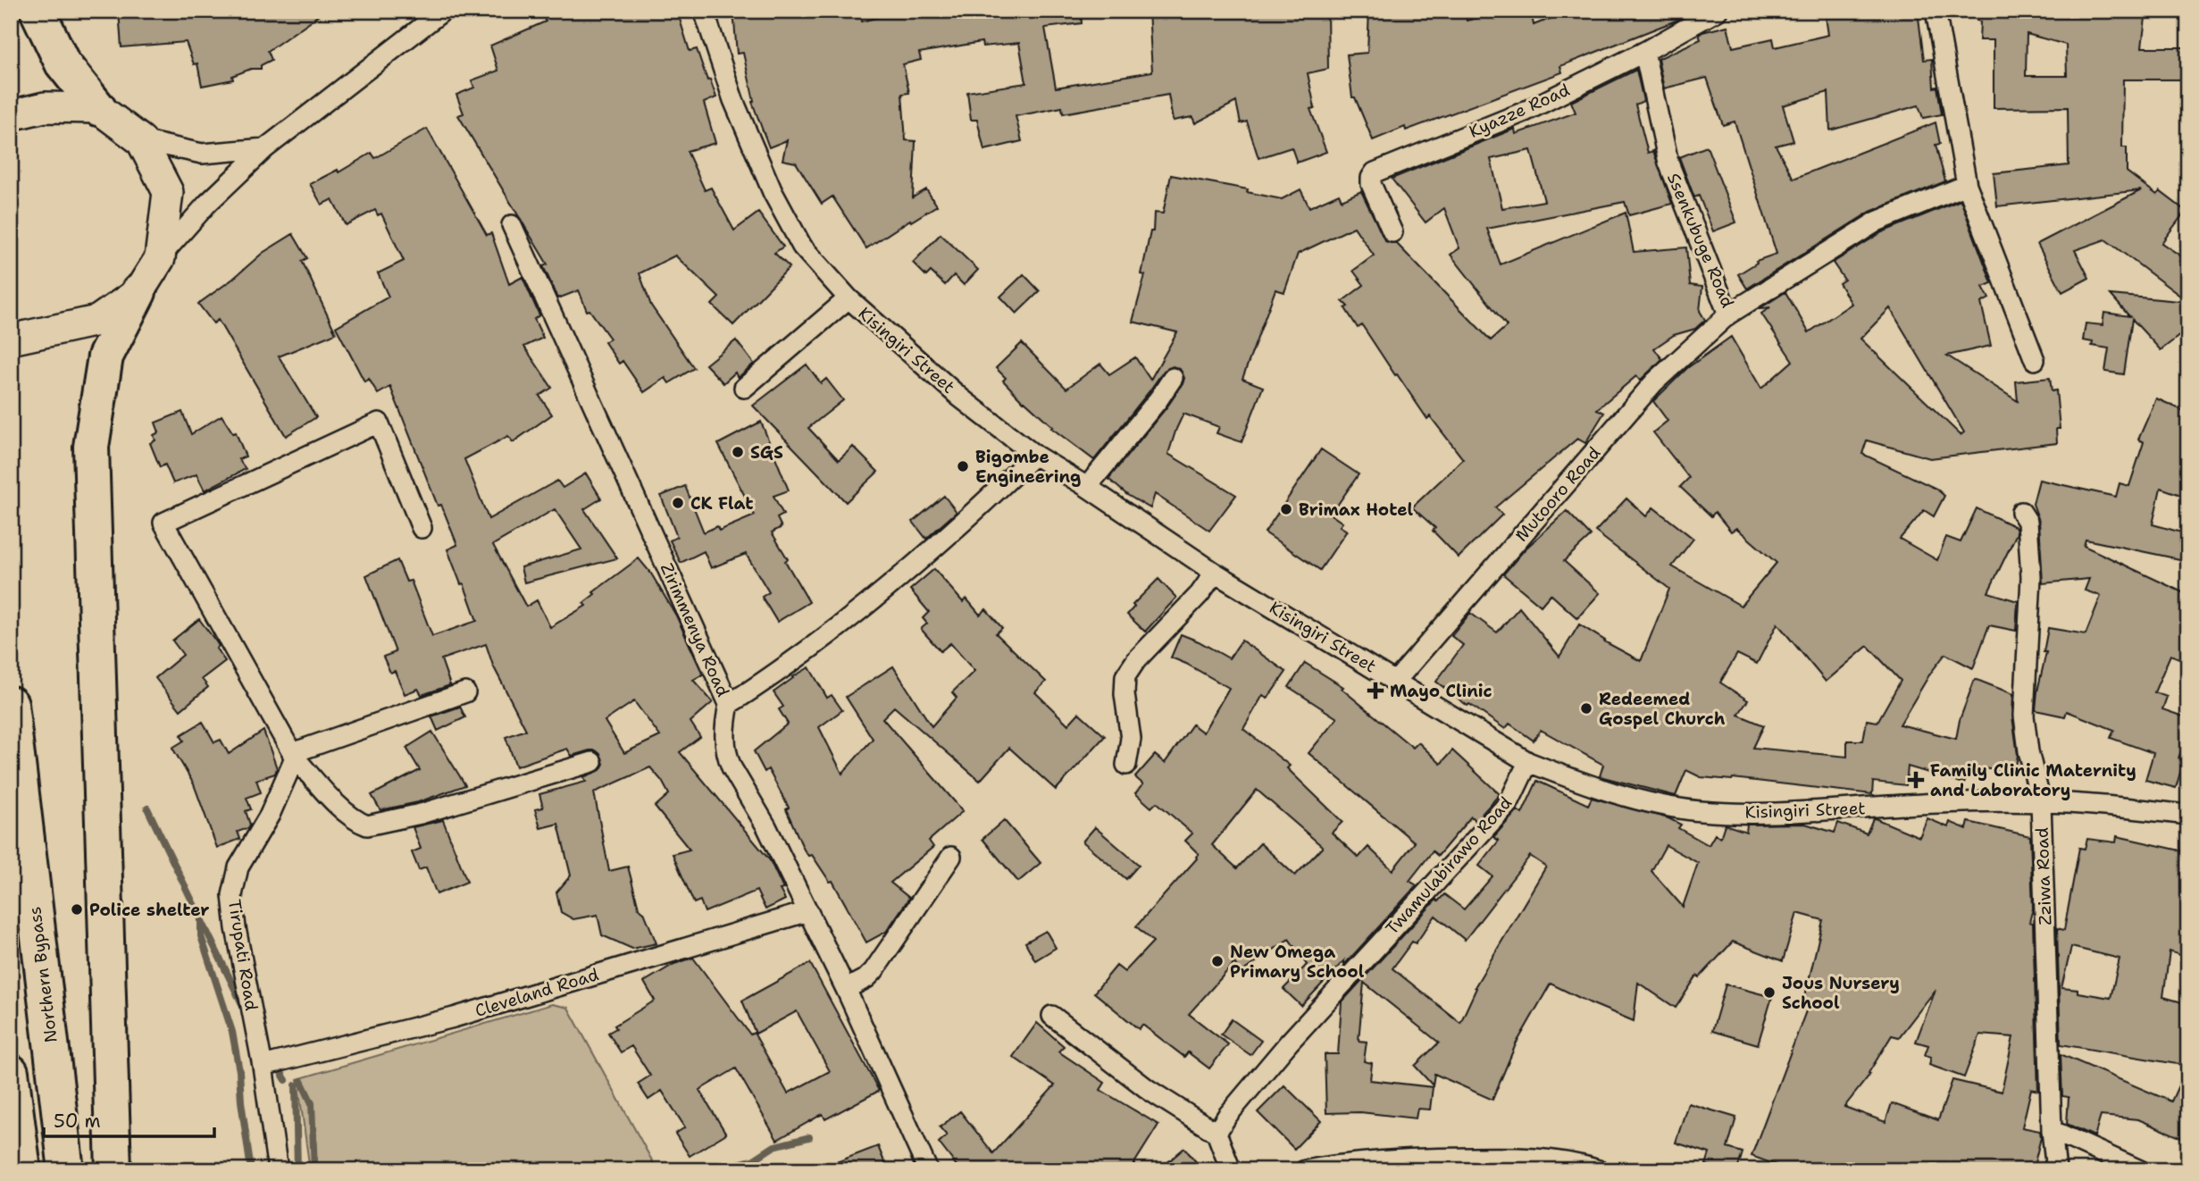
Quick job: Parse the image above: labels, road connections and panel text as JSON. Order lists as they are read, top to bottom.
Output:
{
  "streets": {
    "highway": ["Northern Bypass"],
    "street": [
      "Kyazze Road",
      "Ssenkubuge Road",
      "Kisingiri Street",
      "Mutooro Road",
      "Zirimmenya Road",
      "Twamulabirawo Road",
      "Zziwa Road",
      "Tirupati Road",
      "Cleveland Road"
    ]
  },
  "crossings": [
    ["Kyazze Road", "Ssenkubuge Road"],
    ["Ssenkubuge Road", "Mutooro Road"],
    ["Kisingiri Street", "Mutooro Road"],
    ["Kisingiri Street", "Twamulabirawo Road"],
    ["Kisingiri Street", "Zziwa Road"],
    ["Zirimmenya Road", "Cleveland Road"],
    ["Tirupati Road", "Cleveland Road"]
  ],
  "places": {
    "other": [
      "SGS",
      "Bigombe Engineering",
      "CK Flat",
      "Brimax Hotel",
      "Redeemed Gospel Church",
      "Police shelter",
      "New Omega Primary School",
      "Jous Nursery School"
    ],
    "health": ["Mayo Clinic", "Family Clinic Maternity and Laboratory"]
  },
  "scale_bar": "50 m"
}
